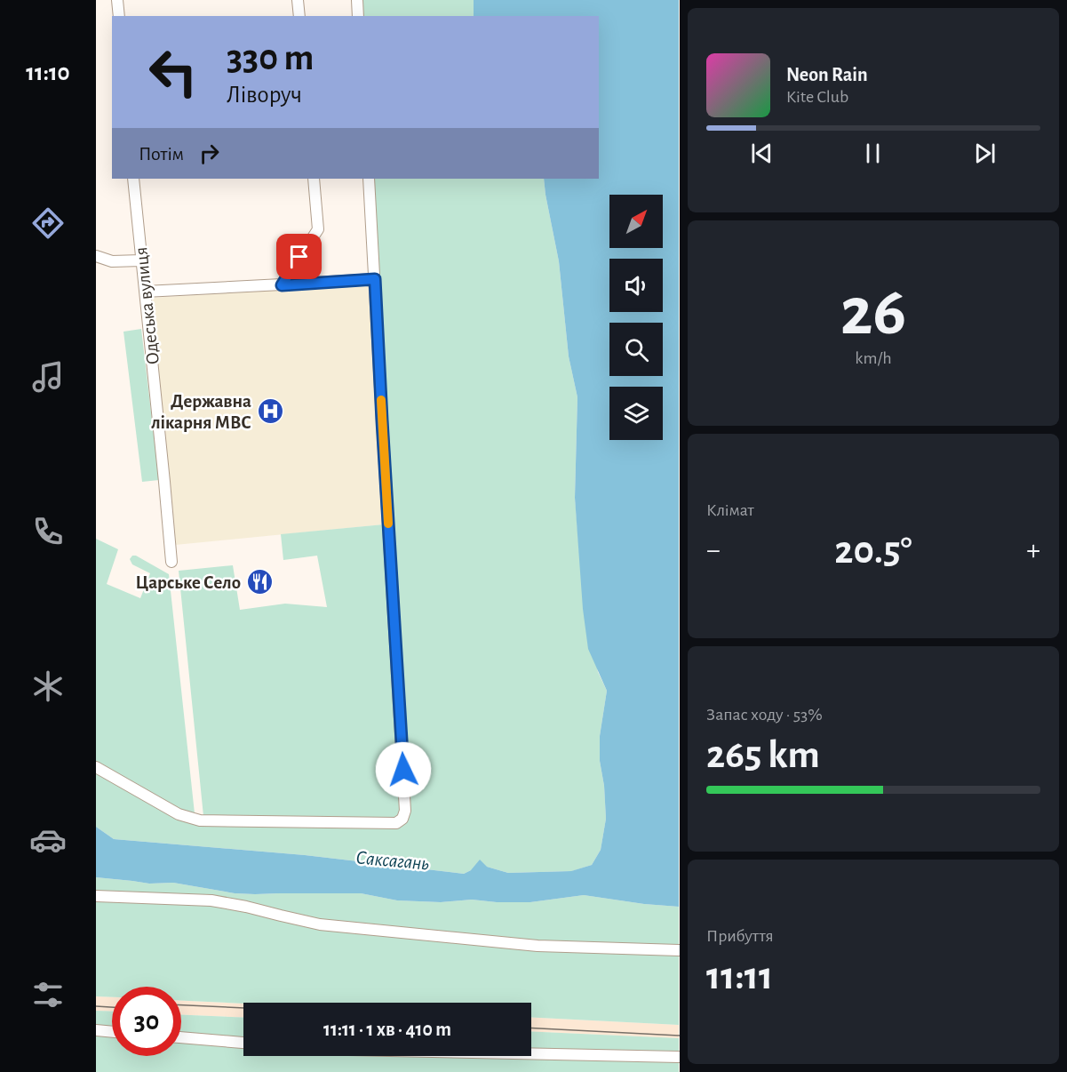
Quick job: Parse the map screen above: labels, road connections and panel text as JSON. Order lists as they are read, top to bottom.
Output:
{
  "streets": {
    "street": ["Одеська вулиця"]
  },
  "water": ["Саксагань"],
  "places": {
    "hospital": ["Державна лікарня МВС"],
    "restaurant": ["Царське Село"]
  },
  "north": "top right",
  "page": {
    "tabs": "11:10",
    "turn": ["330 m", "Ліворуч"],
    "song": ["Neon Rain", "Kite Club"],
    "then": "Потім",
    "tile": [
      ["26", "km/h"],
      "Клімат",
      ["Запас ходу · 53%", "265 km"],
      ["Прибуття", "11:11"]
    ],
    "heat": ["−", "20.5°", "+"],
    "limit": "30",
    "trip": "11:11 · 1 хв · 410 m"
  }
}
